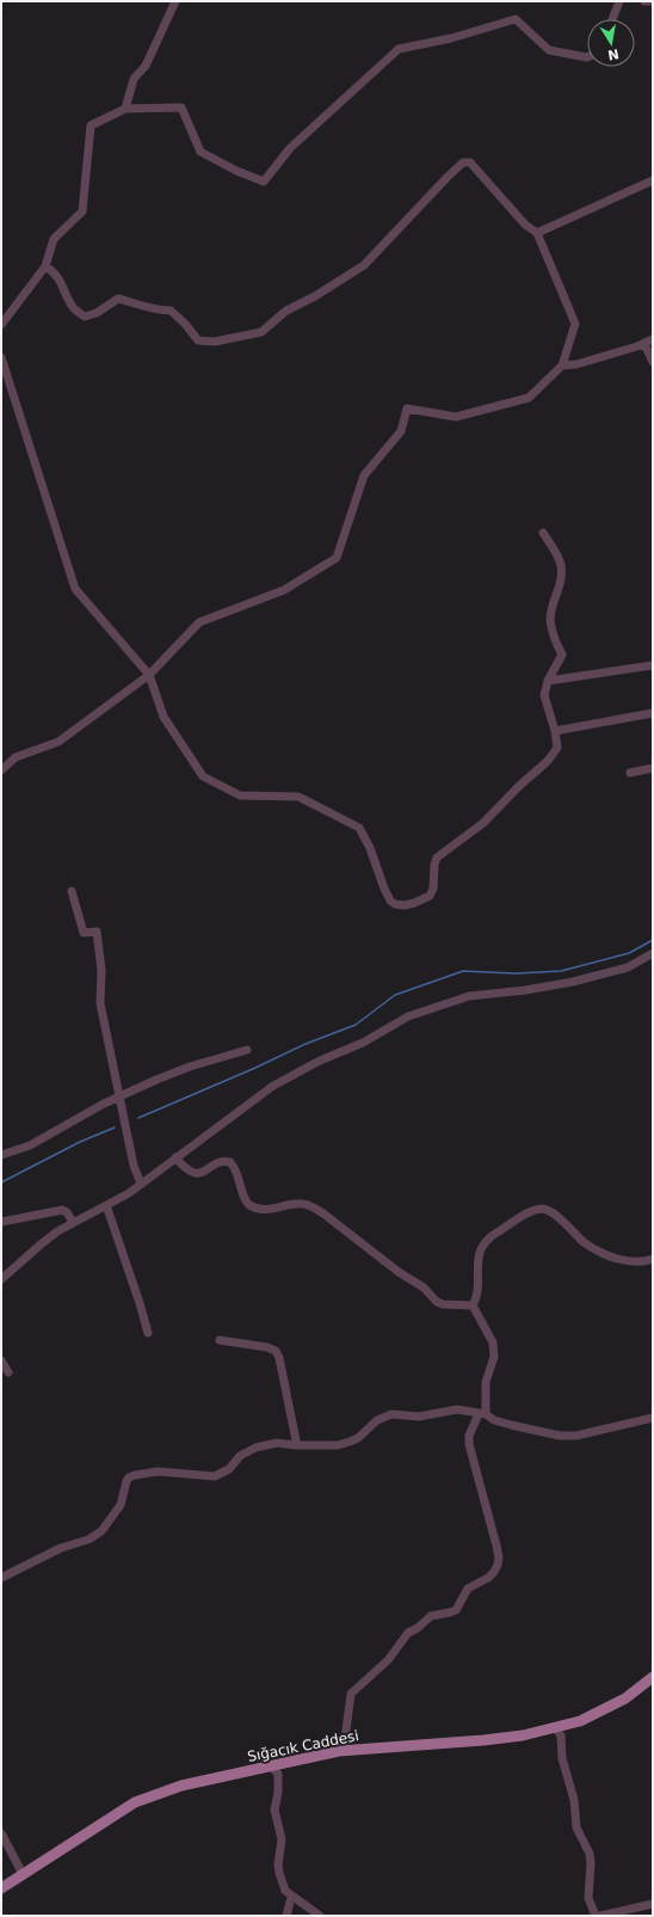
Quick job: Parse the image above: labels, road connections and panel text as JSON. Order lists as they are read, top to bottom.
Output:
{
  "streets": {
    "main road": ["Sığacık Caddesi"]
  },
  "north": "bottom"
}
